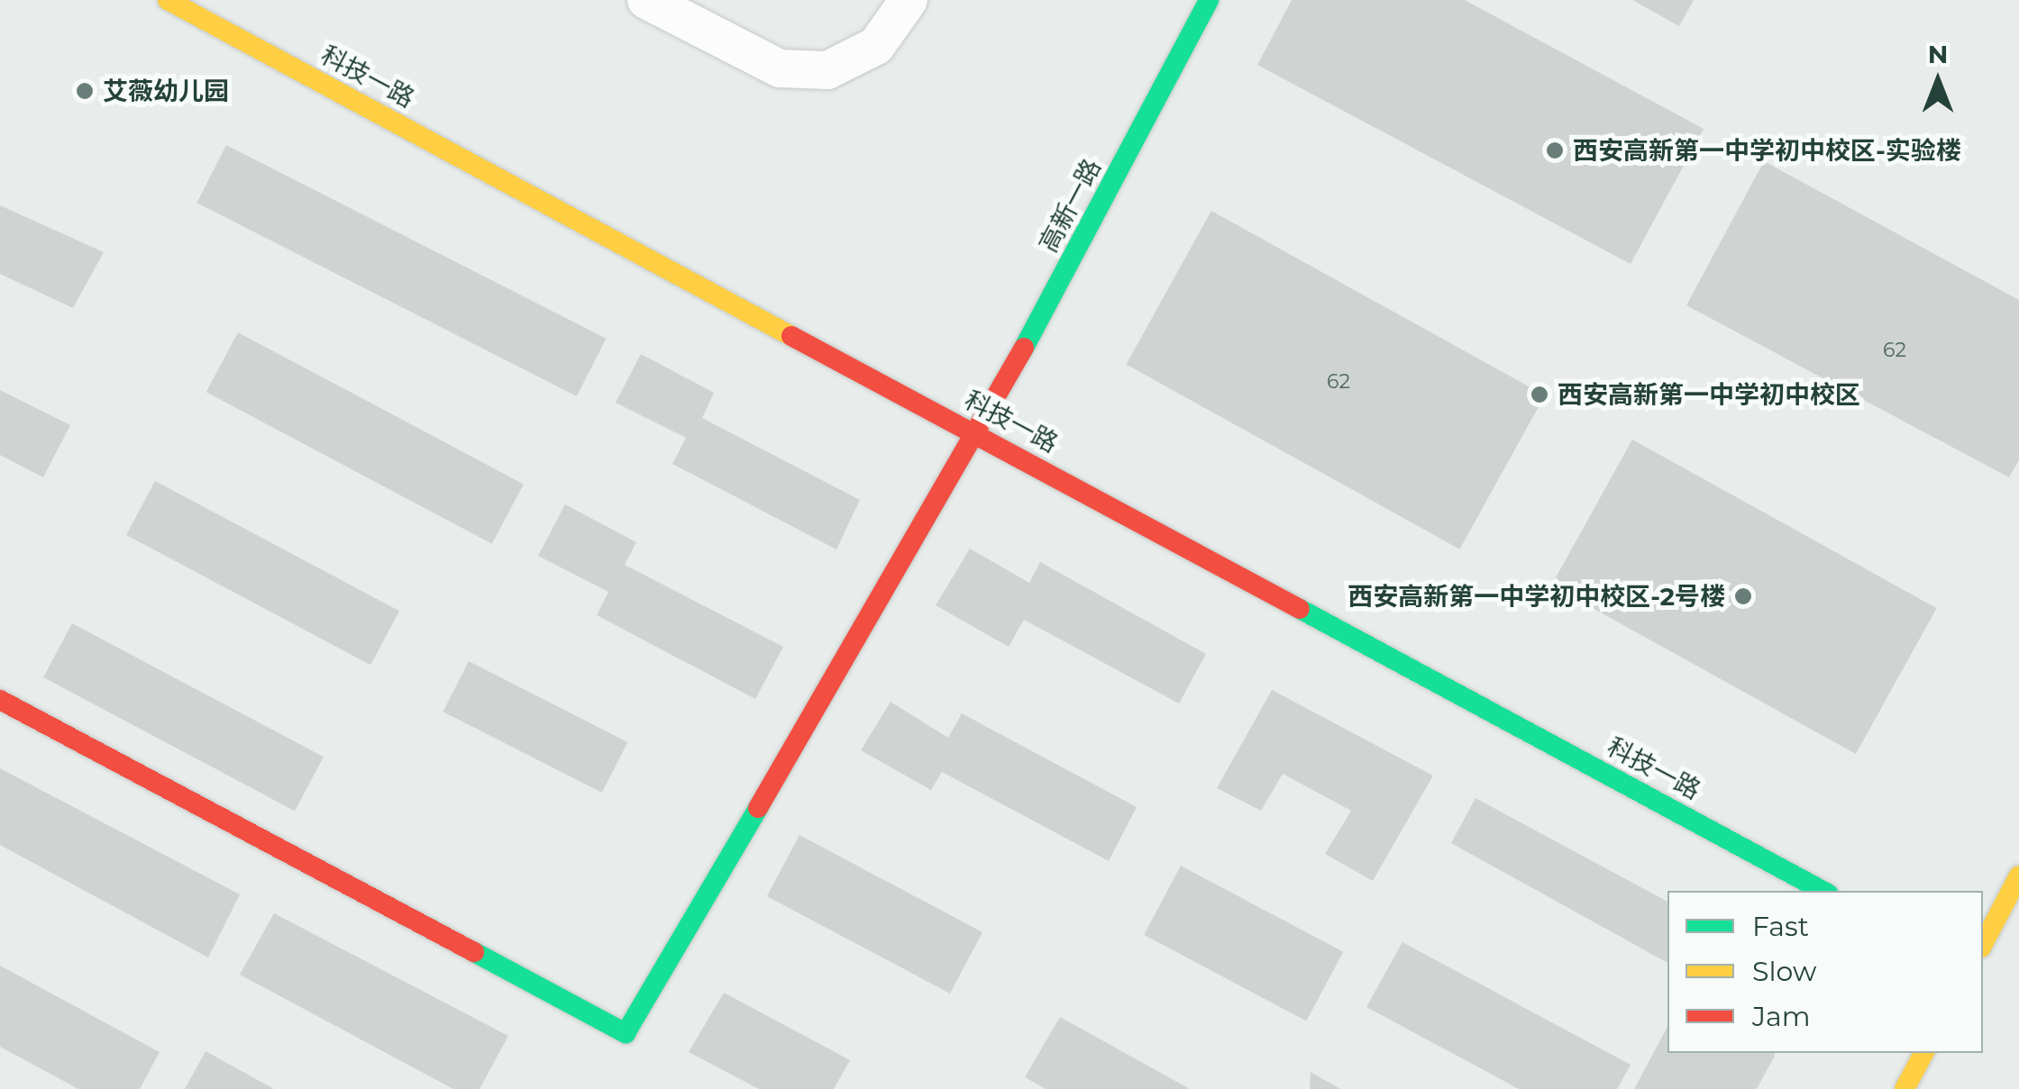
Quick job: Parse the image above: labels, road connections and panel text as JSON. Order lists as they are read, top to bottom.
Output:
{
  "streets": {
    "street": ["科技一路", "高新一路"]
  },
  "crossings": [
    ["科技一路", "高新一路"]
  ],
  "places": [
    "艾薇幼儿园",
    "西安高新第一中学初中校区-实验楼",
    "西安高新第一中学初中校区",
    "西安高新第一中学初中校区-2号楼"
  ],
  "house_numbers": ["62", "62"],
  "legend": ["Fast", "Slow", "Jam"],
  "north": "top"
}
